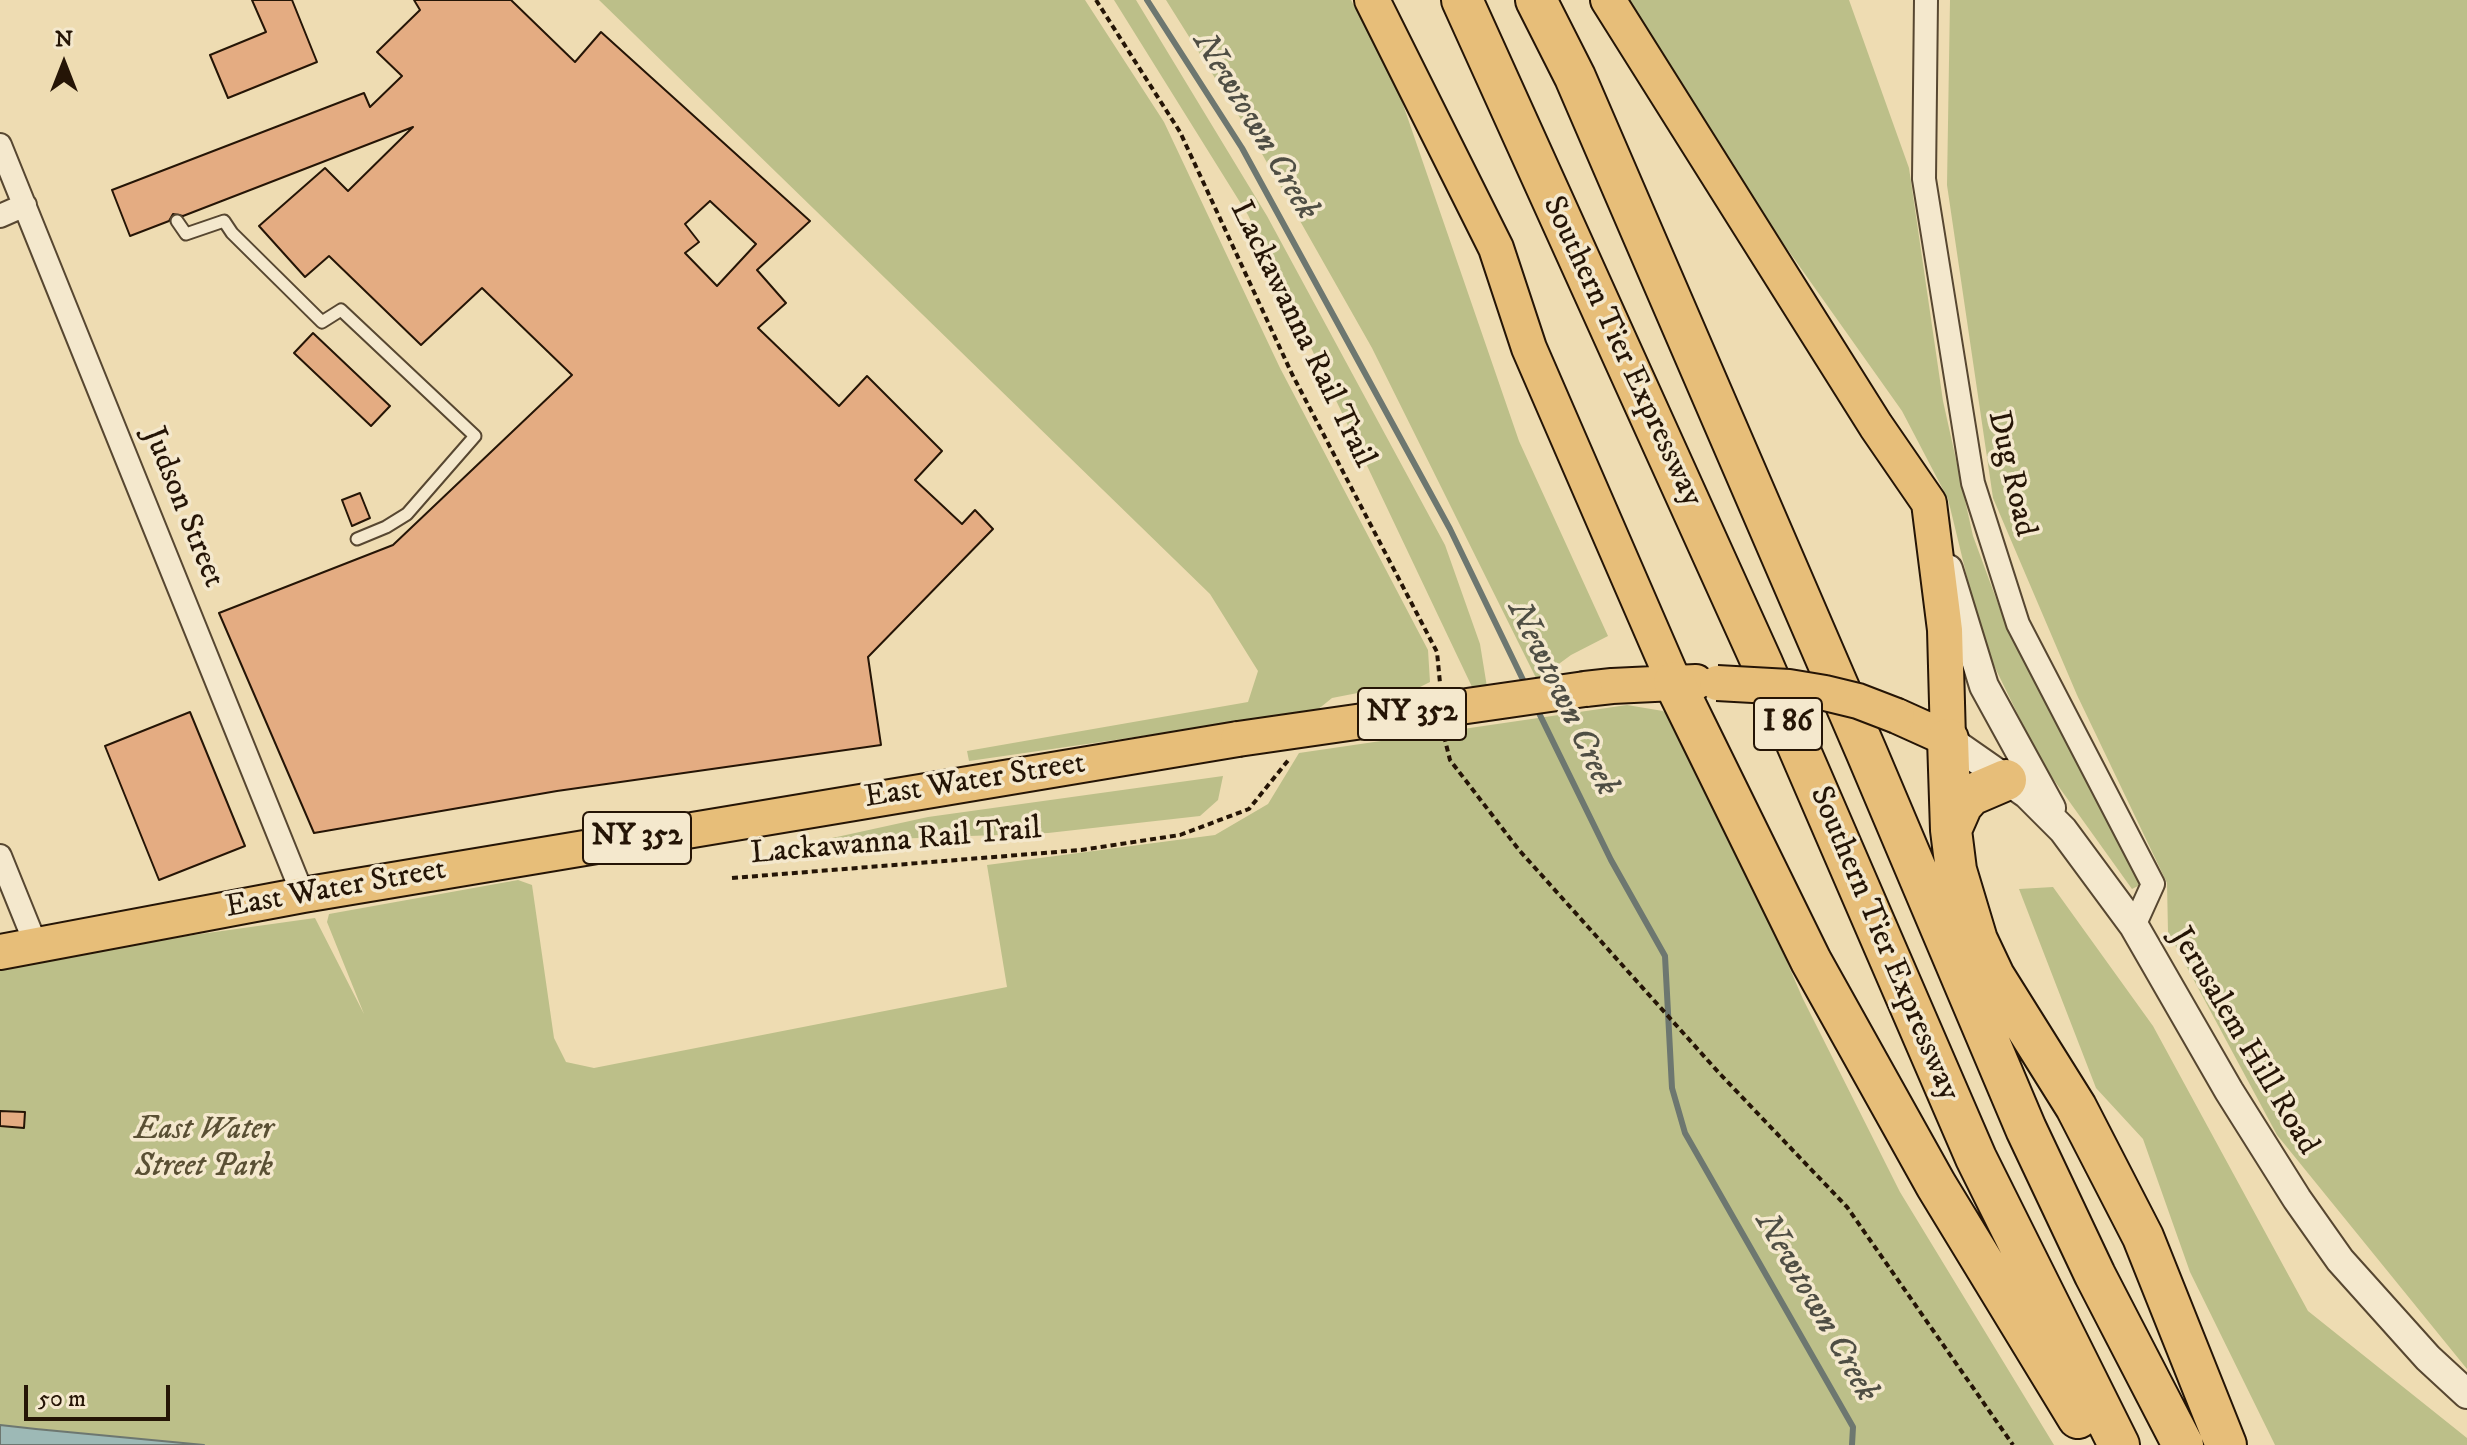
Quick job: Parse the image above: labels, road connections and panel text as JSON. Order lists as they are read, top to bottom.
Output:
{
  "streets": {
    "highway": ["Southern Tier Expressway", "I 86"],
    "main road": ["NY 352", "East Water Street"],
    "street": ["Dug Road", "Judson Street", "Jerusalem Hill Road"],
    "path": ["Lackawanna Rail Trail"]
  },
  "crossings": [
    ["Dug Road", "Jerusalem Hill Road"],
    ["Judson Street", "East Water Street"],
    ["East Water Street", "Jerusalem Hill Road"]
  ],
  "water": ["Newtown Creek"],
  "parks": ["East Water Street Park"],
  "scale_bar": "50 m",
  "north": "top"
}
